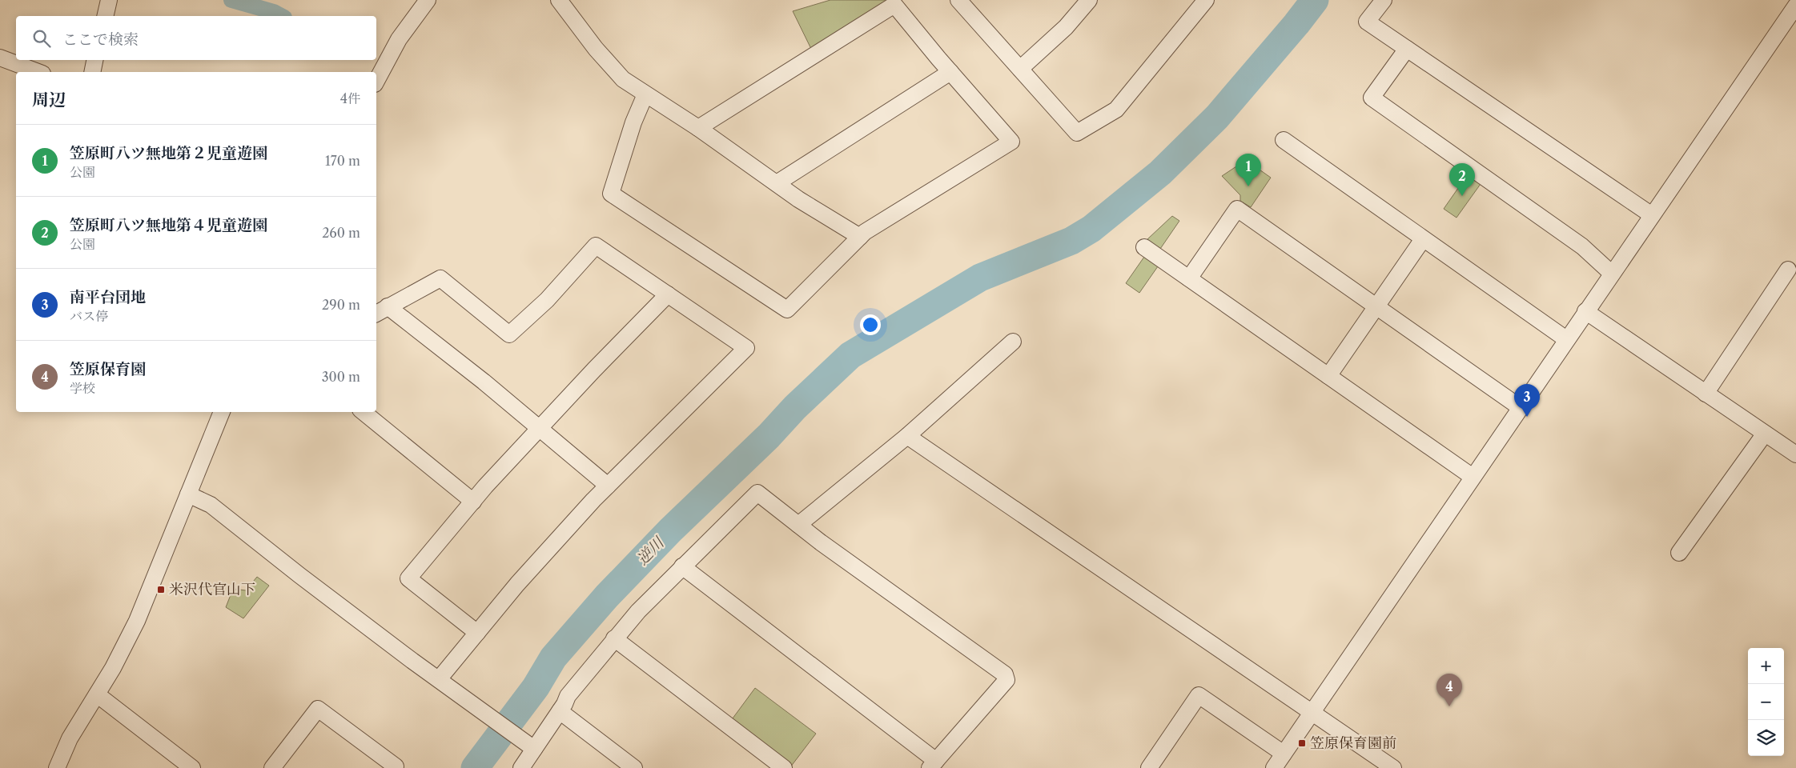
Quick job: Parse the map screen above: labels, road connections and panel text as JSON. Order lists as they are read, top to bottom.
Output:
{
  "water": ["逆川"],
  "places": {
    "transit": ["米沢代官山下", "笠原保育園前"]
  },
  "page": {
    "search": "ここで検索",
    "heading": ["周辺", "4件"],
    "list": [
      {
        "mark": "1",
        "name": "笠原町八ツ無地第２児童遊園",
        "note": "公園",
        "value": "170 m"
      },
      {
        "mark": "2",
        "name": "笠原町八ツ無地第４児童遊園",
        "note": "公園",
        "value": "260 m"
      },
      {
        "mark": "3",
        "name": "南平台団地",
        "note": "バス停",
        "value": "290 m"
      },
      {
        "mark": "4",
        "name": "笠原保育園",
        "note": "学校",
        "value": "300 m"
      }
    ],
    "pins": [
      "1",
      "2",
      "3",
      "4"
    ],
    "map_buttons": ["+", "−"]
  }
}
